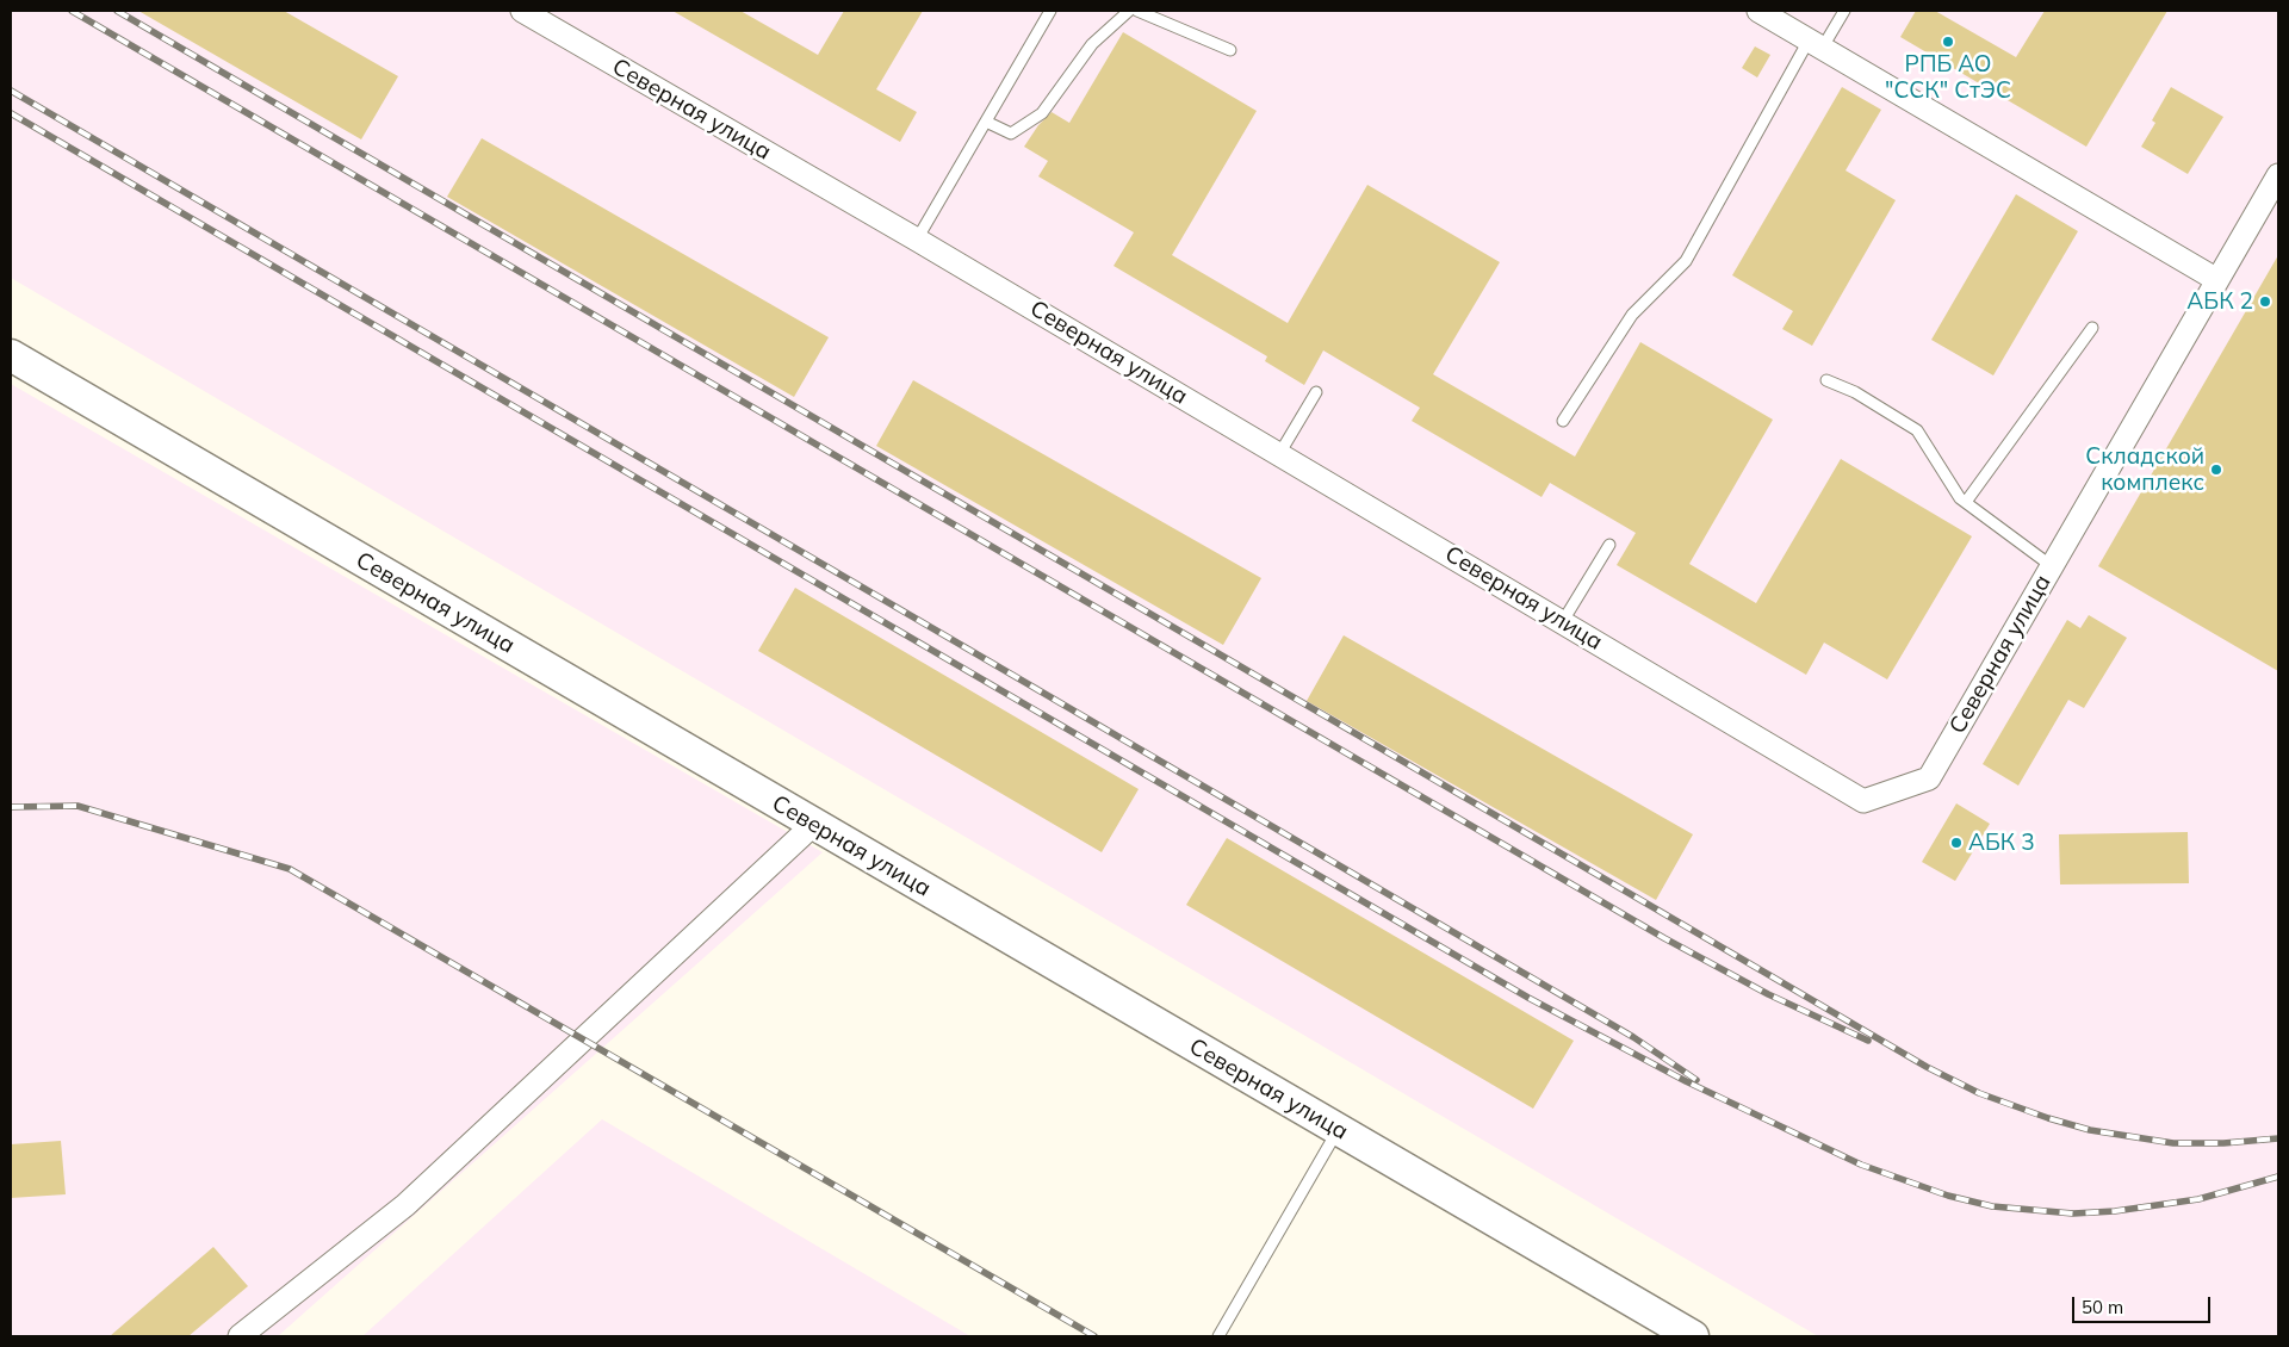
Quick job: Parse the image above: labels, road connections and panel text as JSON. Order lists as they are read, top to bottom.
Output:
{
  "streets": {
    "main road": ["Северная улица"]
  },
  "places": [
    "РПБ АО \"ССК\" СтЭС",
    "АБК 2",
    "Складской комплекс",
    "АБК 3"
  ],
  "scale_bar": "50 m"
}
